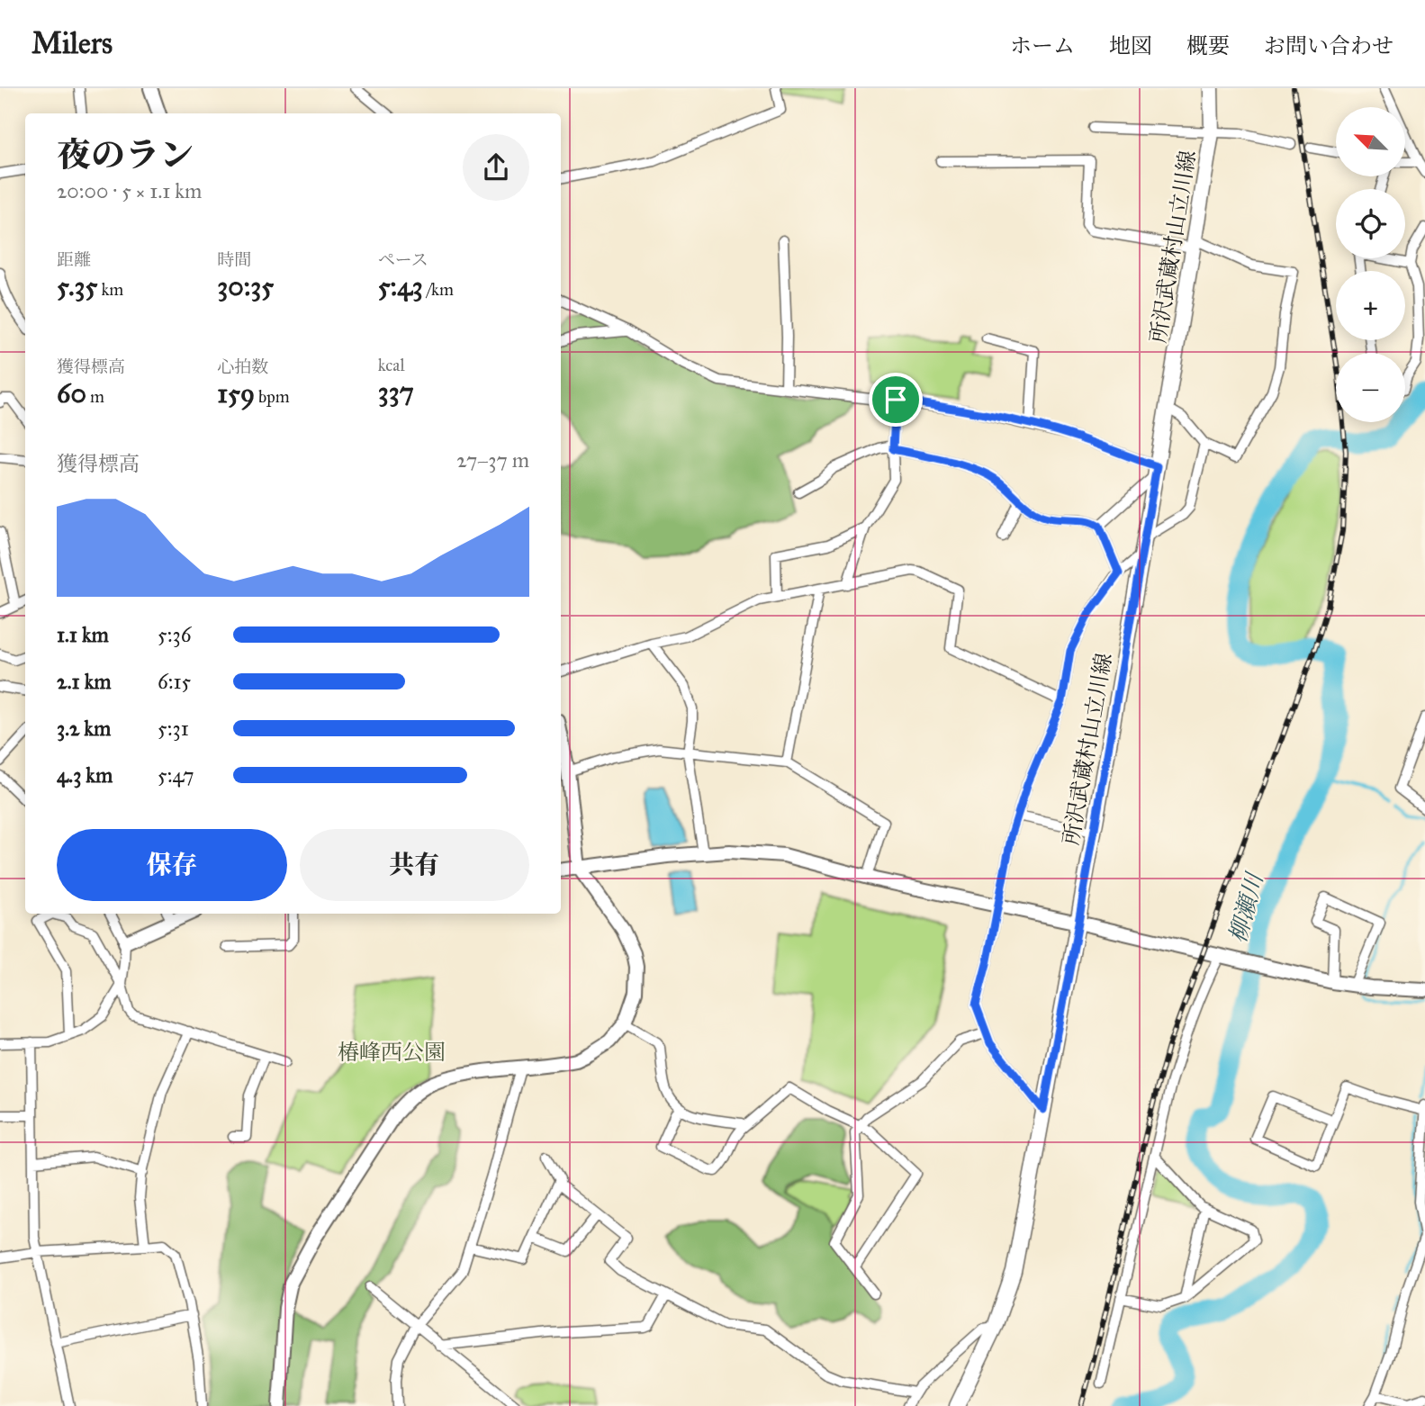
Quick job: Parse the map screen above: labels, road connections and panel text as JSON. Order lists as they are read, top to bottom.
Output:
{
  "streets": {
    "main road": ["所沢武蔵村山立川線"]
  },
  "water": ["柳瀬川"],
  "parks": ["椿峰西公園"],
  "north": "top left",
  "page": {
    "header": "Milers",
    "nav": [
      "ホーム",
      "地図",
      "概要",
      "お問い合わせ"
    ],
    "map_buttons": ["+", "−"],
    "heading": ["夜のラン", "20:00 · 5 × 1.1 km"],
    "stats": [
      ["距離", "5.35 km"],
      ["時間", "30:35"],
      ["ペース", "5:43 /km"],
      ["獲得標高", "60 m"],
      ["心拍数", "159 bpm"],
      ["kcal", "337"]
    ],
    "chart": ["獲得標高", "27–37 m"],
    "list": [
      {
        "name": "1.1 km",
        "note": "5:36"
      },
      {
        "name": "2.1 km",
        "note": "6:15"
      },
      {
        "name": "3.2 km",
        "note": "5:31"
      },
      {
        "name": "4.3 km",
        "note": "5:47"
      }
    ],
    "buttons": ["保存", "共有"]
  }
}
